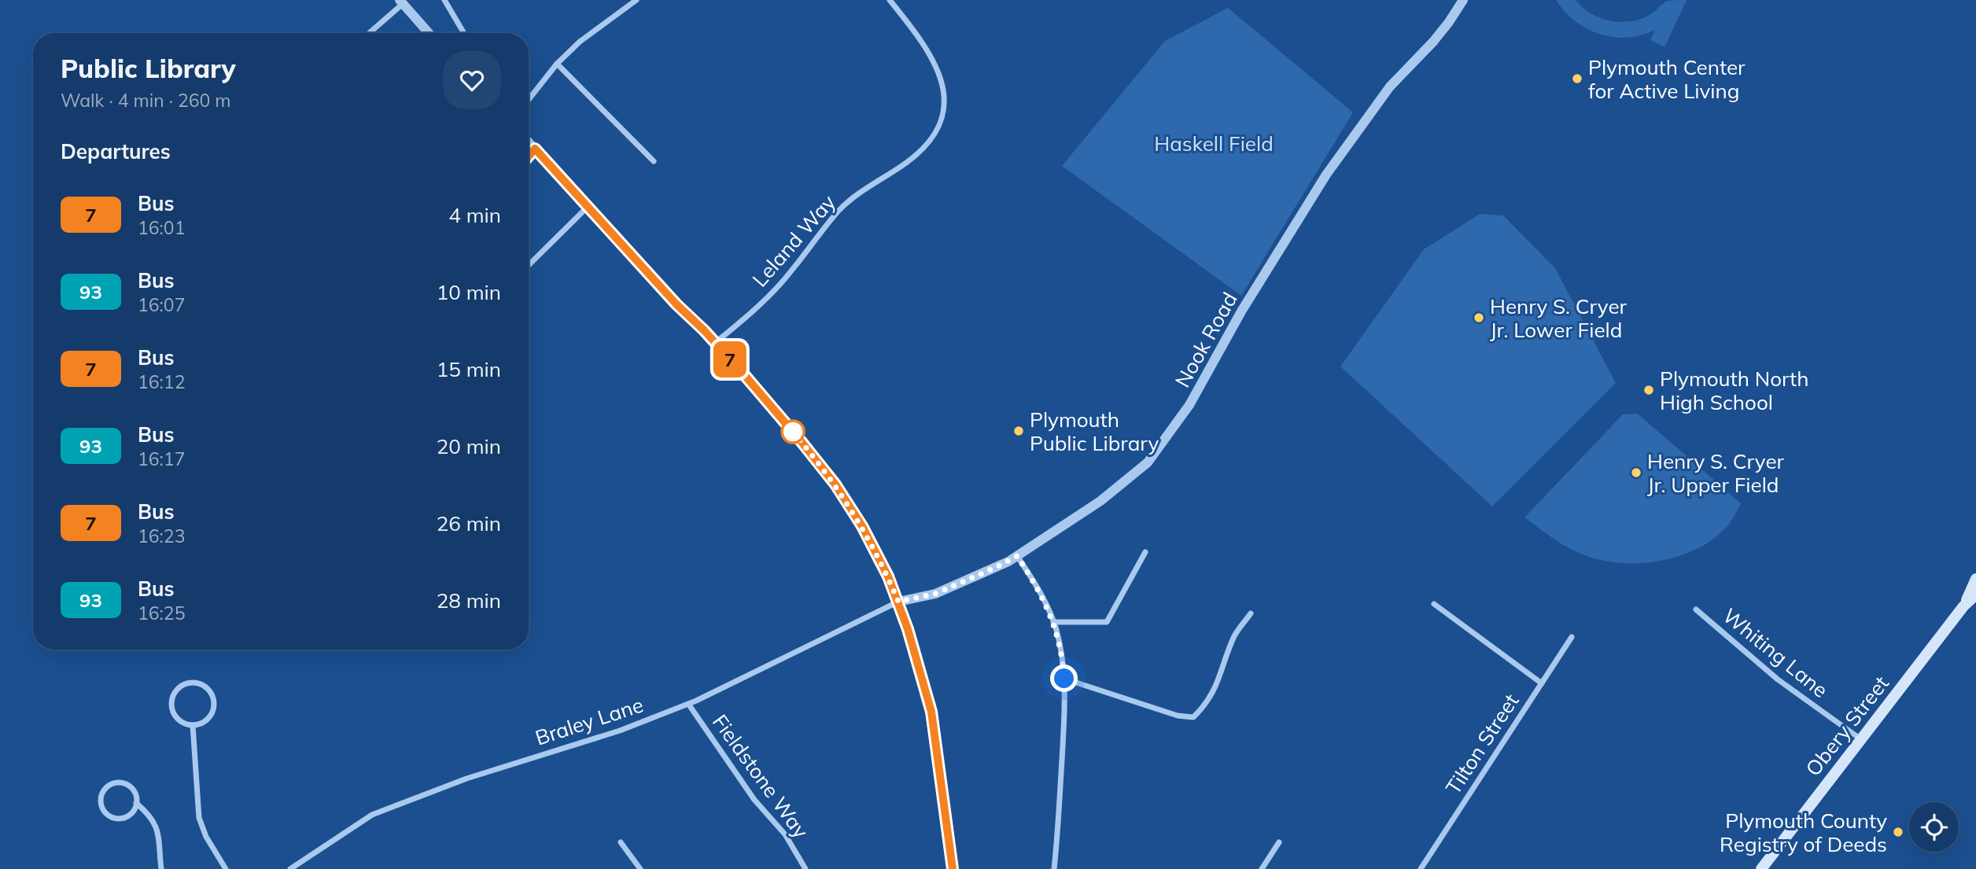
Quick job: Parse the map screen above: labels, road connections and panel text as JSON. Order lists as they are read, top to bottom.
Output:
{
  "streets": {
    "main road": ["Obery Street"],
    "street": [
      "Leland Way",
      "Nook Road",
      "Whiting Lane",
      "Braley Lane",
      "Tilton Street",
      "Fieldstone Way"
    ]
  },
  "crossings": [
    ["Nook Road", "Braley Lane"],
    ["Whiting Lane", "Obery Street"],
    ["Braley Lane", "Fieldstone Way"]
  ],
  "parks": ["Haskell Field"],
  "places": [
    "Plymouth Center for Active Living",
    "Henry S. Cryer Jr. Lower Field",
    "Plymouth North High School",
    "Plymouth Public Library",
    "Henry S. Cryer Jr. Upper Field",
    "Plymouth County Registry of Deeds"
  ],
  "lines": ["bus line 7"],
  "page": {
    "on_map": "7",
    "heading": [
      ["Public Library", "Walk · 4 min · 260 m"],
      "Departures"
    ],
    "list": [
      {
        "mark": "7",
        "name": "Bus",
        "note": "16:01",
        "value": "4 min"
      },
      {
        "mark": "93",
        "name": "Bus",
        "note": "16:07",
        "value": "10 min"
      },
      {
        "mark": "7",
        "name": "Bus",
        "note": "16:12",
        "value": "15 min"
      },
      {
        "mark": "93",
        "name": "Bus",
        "note": "16:17",
        "value": "20 min"
      },
      {
        "mark": "7",
        "name": "Bus",
        "note": "16:23",
        "value": "26 min"
      },
      {
        "mark": "93",
        "name": "Bus",
        "note": "16:25",
        "value": "28 min"
      }
    ]
  }
}
